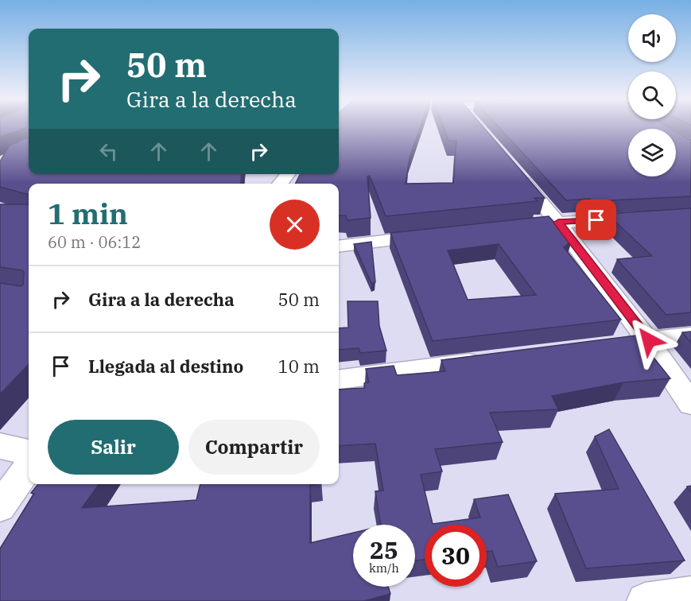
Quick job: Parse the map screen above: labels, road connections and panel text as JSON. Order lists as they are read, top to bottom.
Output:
{
  "page": {
    "turn": ["50 m", "Gira a la derecha"],
    "heading": ["1 min", "60 m · 06:12"],
    "list": [
      {
        "name": "Gira a la derecha",
        "value": "50 m"
      },
      {
        "name": "Llegada al destino",
        "value": "10 m"
      }
    ],
    "buttons": ["Salir", "Compartir"],
    "speed": "25 km/h",
    "limit": "30"
  }
}
